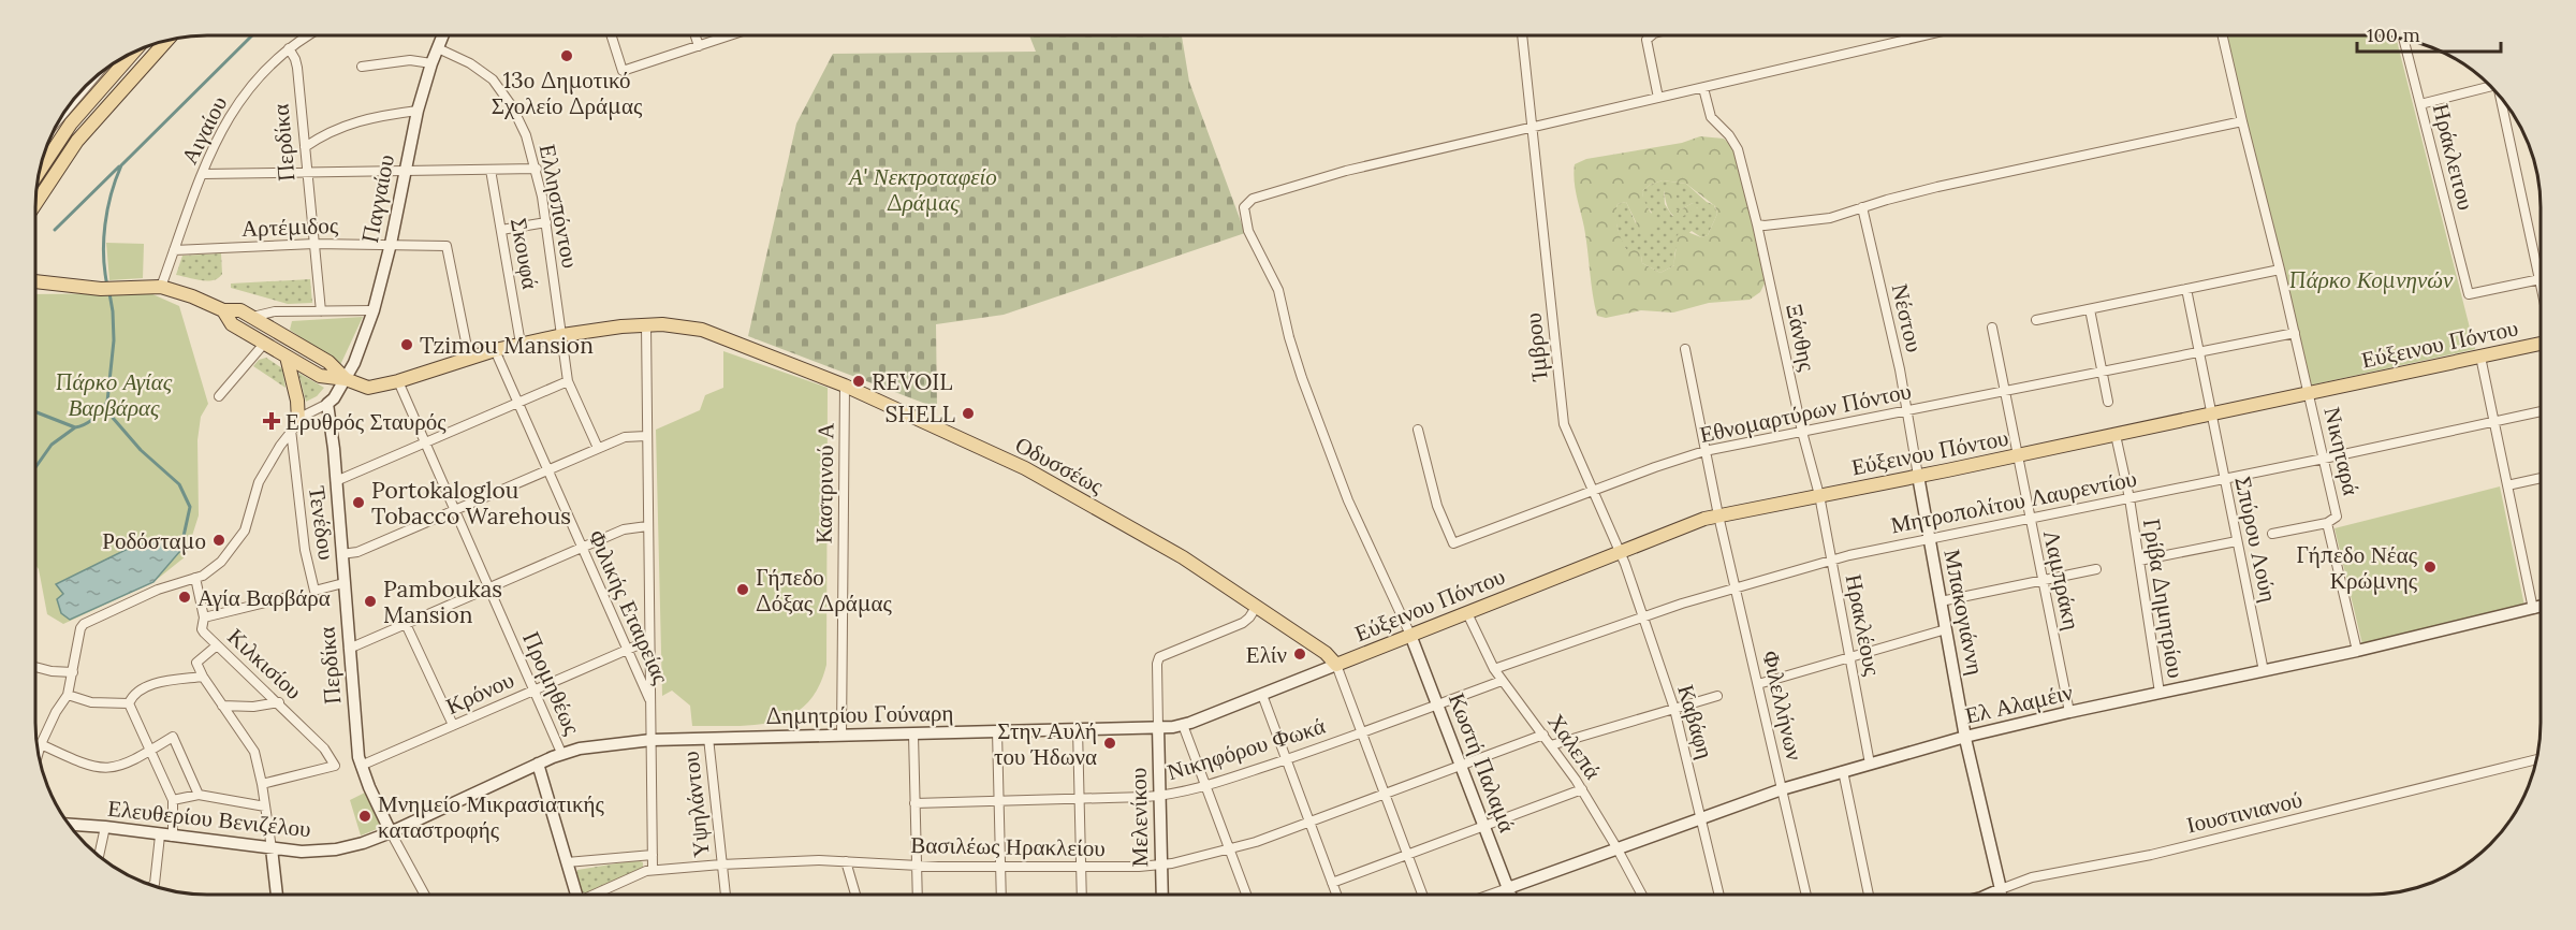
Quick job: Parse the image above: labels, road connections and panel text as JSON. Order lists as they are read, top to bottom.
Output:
{
  "streets": {
    "main road": ["Εύξεινου Πόντου", "Οδυσσέως"],
    "street": [
      "Αιγαίου",
      "Περδίκα",
      "Ηράκλειτου",
      "Παγγαίου",
      "Ελλησπόντου",
      "Αρτέμιδος",
      "Σκουφά",
      "Νέστου",
      "Ξάνθης",
      "Ίμβρου",
      "Εθνομαρτύρων Πόντου",
      "Νικηταρά",
      "Καστρινού Α",
      "Μητροπολίτου Λαυρεντίου",
      "Τενέδου",
      "Σπύρου Λούη",
      "Λαμπράκη",
      "Γρίβα Δημητρίου",
      "Φιλικής Εταιρείας",
      "Μπακογιάννη",
      "Ηρακλέους",
      "Κιλκισίου",
      "Προμηθέως",
      "Κρόνου",
      "Ελ Αλαμέιν",
      "Φιλελλήνων",
      "Δημητρίου Γούναρη",
      "Καβάφη",
      "Χαλεπά",
      "Νικηφόρου Φωκά",
      "Κωστή Παλαμά",
      "Υψηλάντου",
      "Ιουστινιανού",
      "Μελενίκου",
      "Ελευθερίου Βενιζέλου",
      "Βασιλέως Ηρακλείου"
    ]
  },
  "crossings": [
    ["Αιγαίου", "Περδίκα"],
    ["Αιγαίου", "Αρτέμιδος"],
    ["Περδίκα", "Αρτέμιδος"],
    ["Περδίκα", "Τενέδου"],
    ["Περδίκα", "Κρόνου"],
    ["Περδίκα", "Δημητρίου Γούναρη"],
    ["Περδίκα", "Ελευθερίου Βενιζέλου"],
    ["Παγγαίου", "Ελλησπόντου"],
    ["Παγγαίου", "Αρτέμιδος"],
    ["Παγγαίου", "Οδυσσέως"],
    ["Ελλησπόντου", "Οδυσσέως"],
    ["Αρτέμιδος", "Οδυσσέως"],
    ["Σκουφά", "Οδυσσέως"],
    ["Νέστου", "Εύξεινου Πόντου"],
    ["Νέστου", "Εθνομαρτύρων Πόντου"],
    ["Νέστου", "Μπακογιάννη"],
    ["Ξάνθης", "Εύξεινου Πόντου"],
    ["Ξάνθης", "Εθνομαρτύρων Πόντου"],
    ["Ξάνθης", "Ηρακλέους"],
    ["Εύξεινου Πόντου", "Ίμβρου"],
    ["Εύξεινου Πόντου", "Νικηταρά"],
    ["Εύξεινου Πόντου", "Οδυσσέως"],
    ["Εύξεινου Πόντου", "Σπύρου Λούη"],
    ["Εύξεινου Πόντου", "Λαμπράκη"],
    ["Εύξεινου Πόντου", "Γρίβα Δημητρίου"],
    ["Εύξεινου Πόντου", "Μπακογιάννη"],
    ["Εύξεινου Πόντου", "Ηρακλέους"],
    ["Εύξεινου Πόντου", "Φιλελλήνων"],
    ["Εύξεινου Πόντου", "Δημητρίου Γούναρη"],
    ["Εύξεινου Πόντου", "Καβάφη"],
    ["Εύξεινου Πόντου", "Χαλεπά"],
    ["Εύξεινου Πόντου", "Κωστή Παλαμά"],
    ["Ίμβρου", "Εθνομαρτύρων Πόντου"],
    ["Ίμβρου", "Καβάφη"],
    ["Εθνομαρτύρων Πόντου", "Νικηταρά"],
    ["Εθνομαρτύρων Πόντου", "Σπύρου Λούη"],
    ["Εθνομαρτύρων Πόντου", "Λαμπράκη"],
    ["Εθνομαρτύρων Πόντου", "Φιλελλήνων"],
    ["Νικηταρά", "Μητροπολίτου Λαυρεντίου"],
    ["Νικηταρά", "Ελ Αλαμέιν"],
    ["Οδυσσέως", "Καστρινού Α"],
    ["Οδυσσέως", "Φιλικής Εταιρείας"],
    ["Οδυσσέως", "Προμηθέως"],
    ["Οδυσσέως", "Δημητρίου Γούναρη"],
    ["Καστρινού Α", "Δημητρίου Γούναρη"],
    ["Μητροπολίτου Λαυρεντίου", "Σπύρου Λούη"],
    ["Μητροπολίτου Λαυρεντίου", "Λαμπράκη"],
    ["Μητροπολίτου Λαυρεντίου", "Γρίβα Δημητρίου"],
    ["Μητροπολίτου Λαυρεντίου", "Μπακογιάννη"],
    ["Μητροπολίτου Λαυρεντίου", "Ηρακλέους"],
    ["Μητροπολίτου Λαυρεντίου", "Φιλελλήνων"],
    ["Μητροπολίτου Λαυρεντίου", "Καβάφη"],
    ["Μητροπολίτου Λαυρεντίου", "Χαλεπά"],
    ["Σπύρου Λούη", "Ελ Αλαμέιν"],
    ["Λαμπράκη", "Ελ Αλαμέιν"],
    ["Γρίβα Δημητρίου", "Ελ Αλαμέιν"],
    ["Φιλικής Εταιρείας", "Κρόνου"],
    ["Μπακογιάννη", "Ελ Αλαμέιν"],
    ["Μπακογιάννη", "Ιουστινιανού"],
    ["Ηρακλέους", "Ελ Αλαμέιν"],
    ["Προμηθέως", "Κρόνου"],
    ["Προμηθέως", "Δημητρίου Γούναρη"],
    ["Ελ Αλαμέιν", "Φιλελλήνων"],
    ["Ελ Αλαμέιν", "Καβάφη"],
    ["Ελ Αλαμέιν", "Χαλεπά"],
    ["Ελ Αλαμέιν", "Κωστή Παλαμά"],
    ["Δημητρίου Γούναρη", "Υψηλάντου"],
    ["Δημητρίου Γούναρη", "Μελενίκου"],
    ["Δημητρίου Γούναρη", "Ελευθερίου Βενιζέλου"],
    ["Χαλεπά", "Νικηφόρου Φωκά"],
    ["Χαλεπά", "Βασιλέως Ηρακλείου"],
    ["Νικηφόρου Φωκά", "Κωστή Παλαμά"],
    ["Νικηφόρου Φωκά", "Μελενίκου"],
    ["Κωστή Παλαμά", "Βασιλέως Ηρακλείου"],
    ["Υψηλάντου", "Βασιλέως Ηρακλείου"],
    ["Μελενίκου", "Βασιλέως Ηρακλείου"]
  ],
  "parks": ["Α' Νεκτροταφείο Δράμας", "Πάρκο Κομνηνών", "Πάρκο Αγίας Βαρβάρας"],
  "places": {
    "other": [
      "13ο Δημοτικό Σχολείο Δράμας",
      "Tzimou Mansion",
      "REVOIL",
      "SHELL",
      "Portokaloglou Tobacco Warehous",
      "Ροδόσταμο",
      "Γήπεδο Νέας Κρώμνης",
      "Γήπεδο Δόξας Δράμας",
      "Αγία Βαρβάρα",
      "Pamboukas Mansion",
      "Ελίν",
      "Στην Αυλή του Ήδωνα",
      "Μνημείο Μικρασιατικής καταστροφής"
    ],
    "health": ["Ερυθρός Σταυρός"]
  },
  "scale_bar": "100 m"
}
